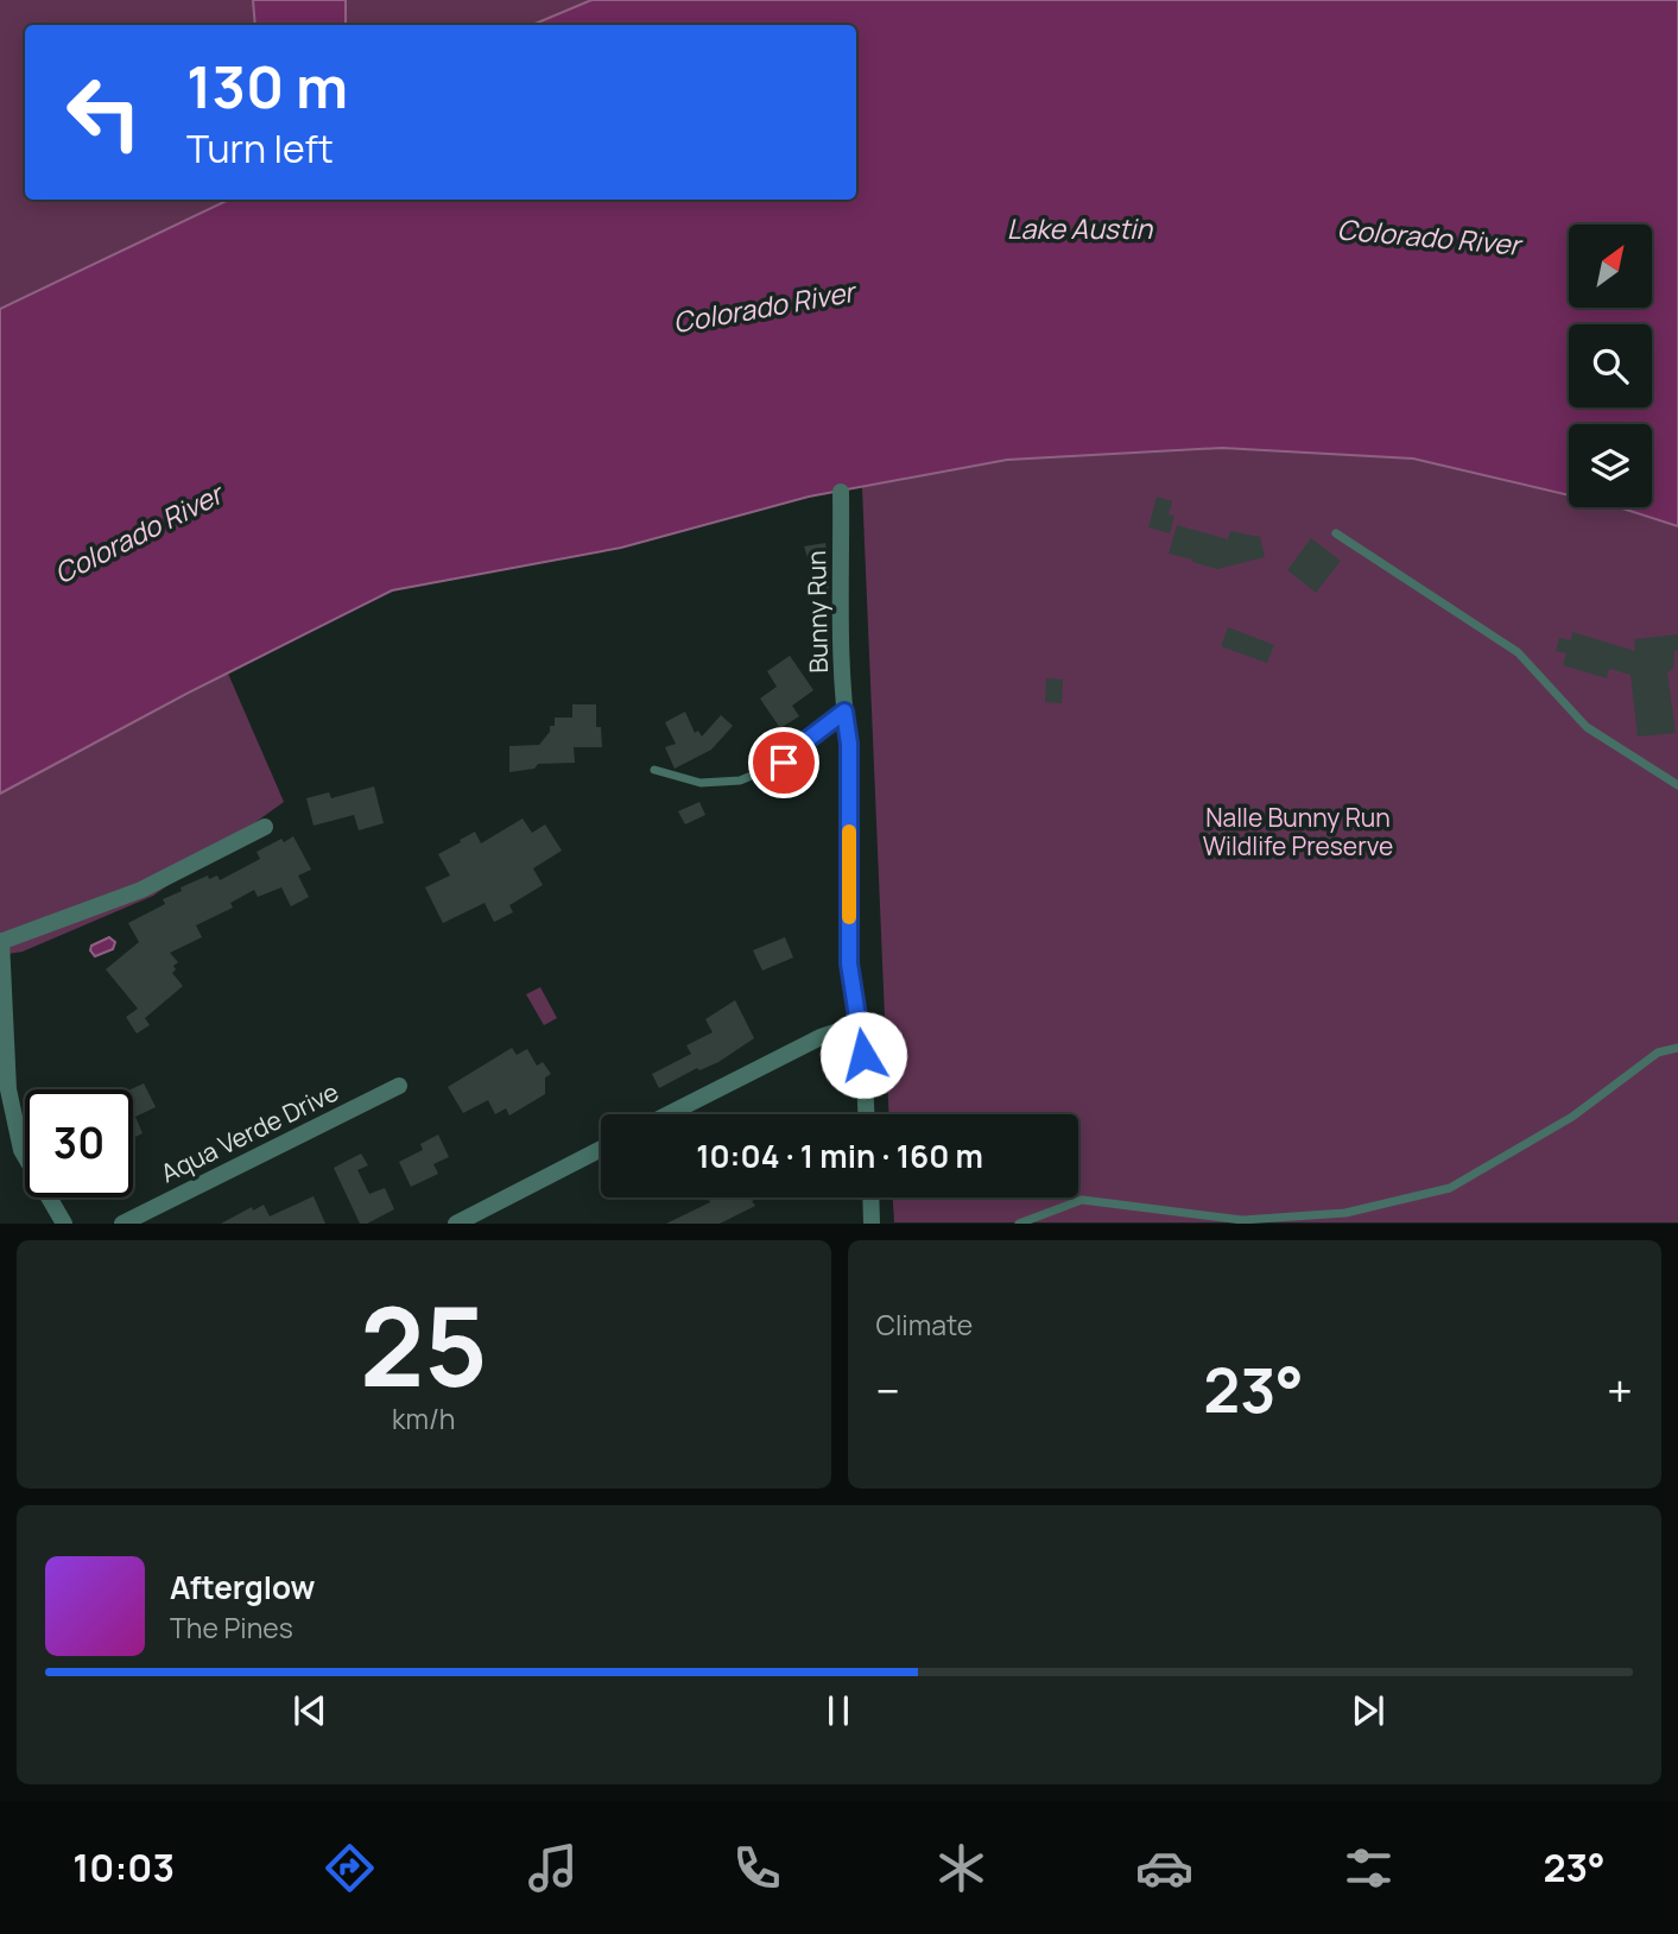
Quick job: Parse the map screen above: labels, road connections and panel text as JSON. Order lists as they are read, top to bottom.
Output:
{
  "streets": {
    "street": ["Bunny Run", "Aqua Verde Drive"]
  },
  "water": ["Lake Austin", "Colorado River"],
  "parks": ["Nalle Bunny Run Wildlife Preserve"],
  "north": "top right",
  "page": {
    "turn": ["130 m", "Turn left"],
    "limit": "30",
    "trip": "10:04 · 1 min · 160 m",
    "tile": [
      ["25", "km/h"],
      "Climate"
    ],
    "heat": ["−", "23°", "+"],
    "song": ["Afterglow", "The Pines"],
    "tabs": ["10:03", "23°"]
  }
}
